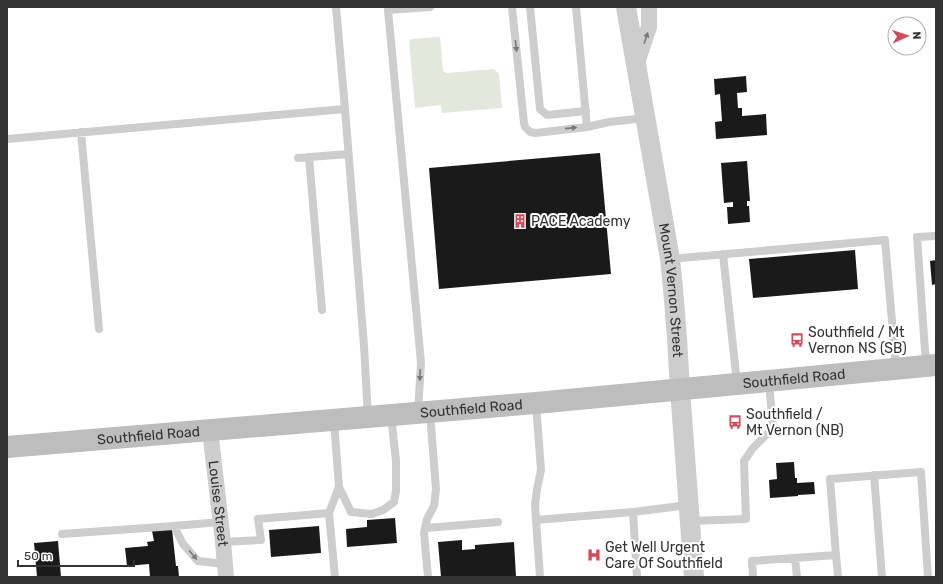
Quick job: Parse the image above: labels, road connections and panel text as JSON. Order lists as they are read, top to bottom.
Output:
{
  "streets": {
    "main road": ["Southfield Road"],
    "street": ["Mount Vernon Street", "Louise Street"]
  },
  "crossings": [
    ["Mount Vernon Street", "Southfield Road"],
    ["Southfield Road", "Louise Street"]
  ],
  "places": {
    "building": ["PACE Academy"],
    "bus stop": ["Southfield / Mt Vernon NS (SB)", "Southfield / Mt Vernon (NB)"],
    "hospital": ["Get Well Urgent Care Of Southfield"]
  },
  "scale_bar": "50 m",
  "north": "right"
}
